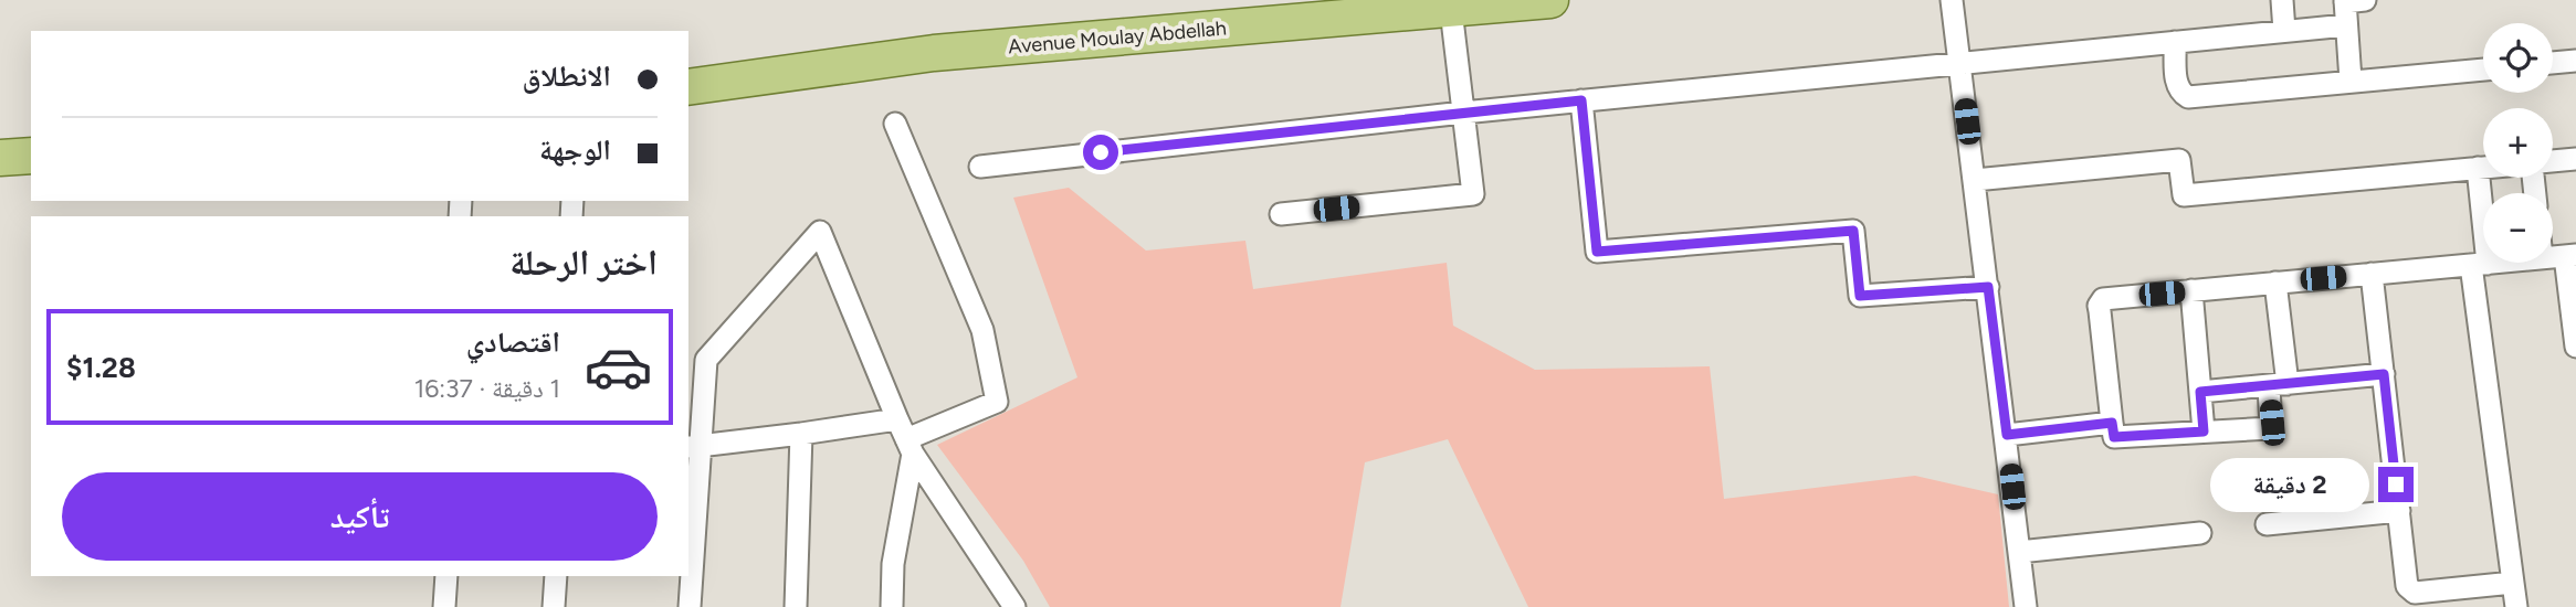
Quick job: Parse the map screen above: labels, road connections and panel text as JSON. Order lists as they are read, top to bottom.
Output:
{
  "streets": {
    "main road": ["Avenue Moulay Abdellah"]
  },
  "page": {
    "map_buttons": ["+", "−"],
    "banner": ["الانطلاق", "الوجهة"],
    "heading": "اختر الرحلة",
    "list": [
      {
        "name": "اقتصادي",
        "note": "1 دقيقة · 16:37",
        "value": "$1.28"
      }
    ],
    "buttons": "تأكيد",
    "bubble": "2 دقيقة"
  }
}
